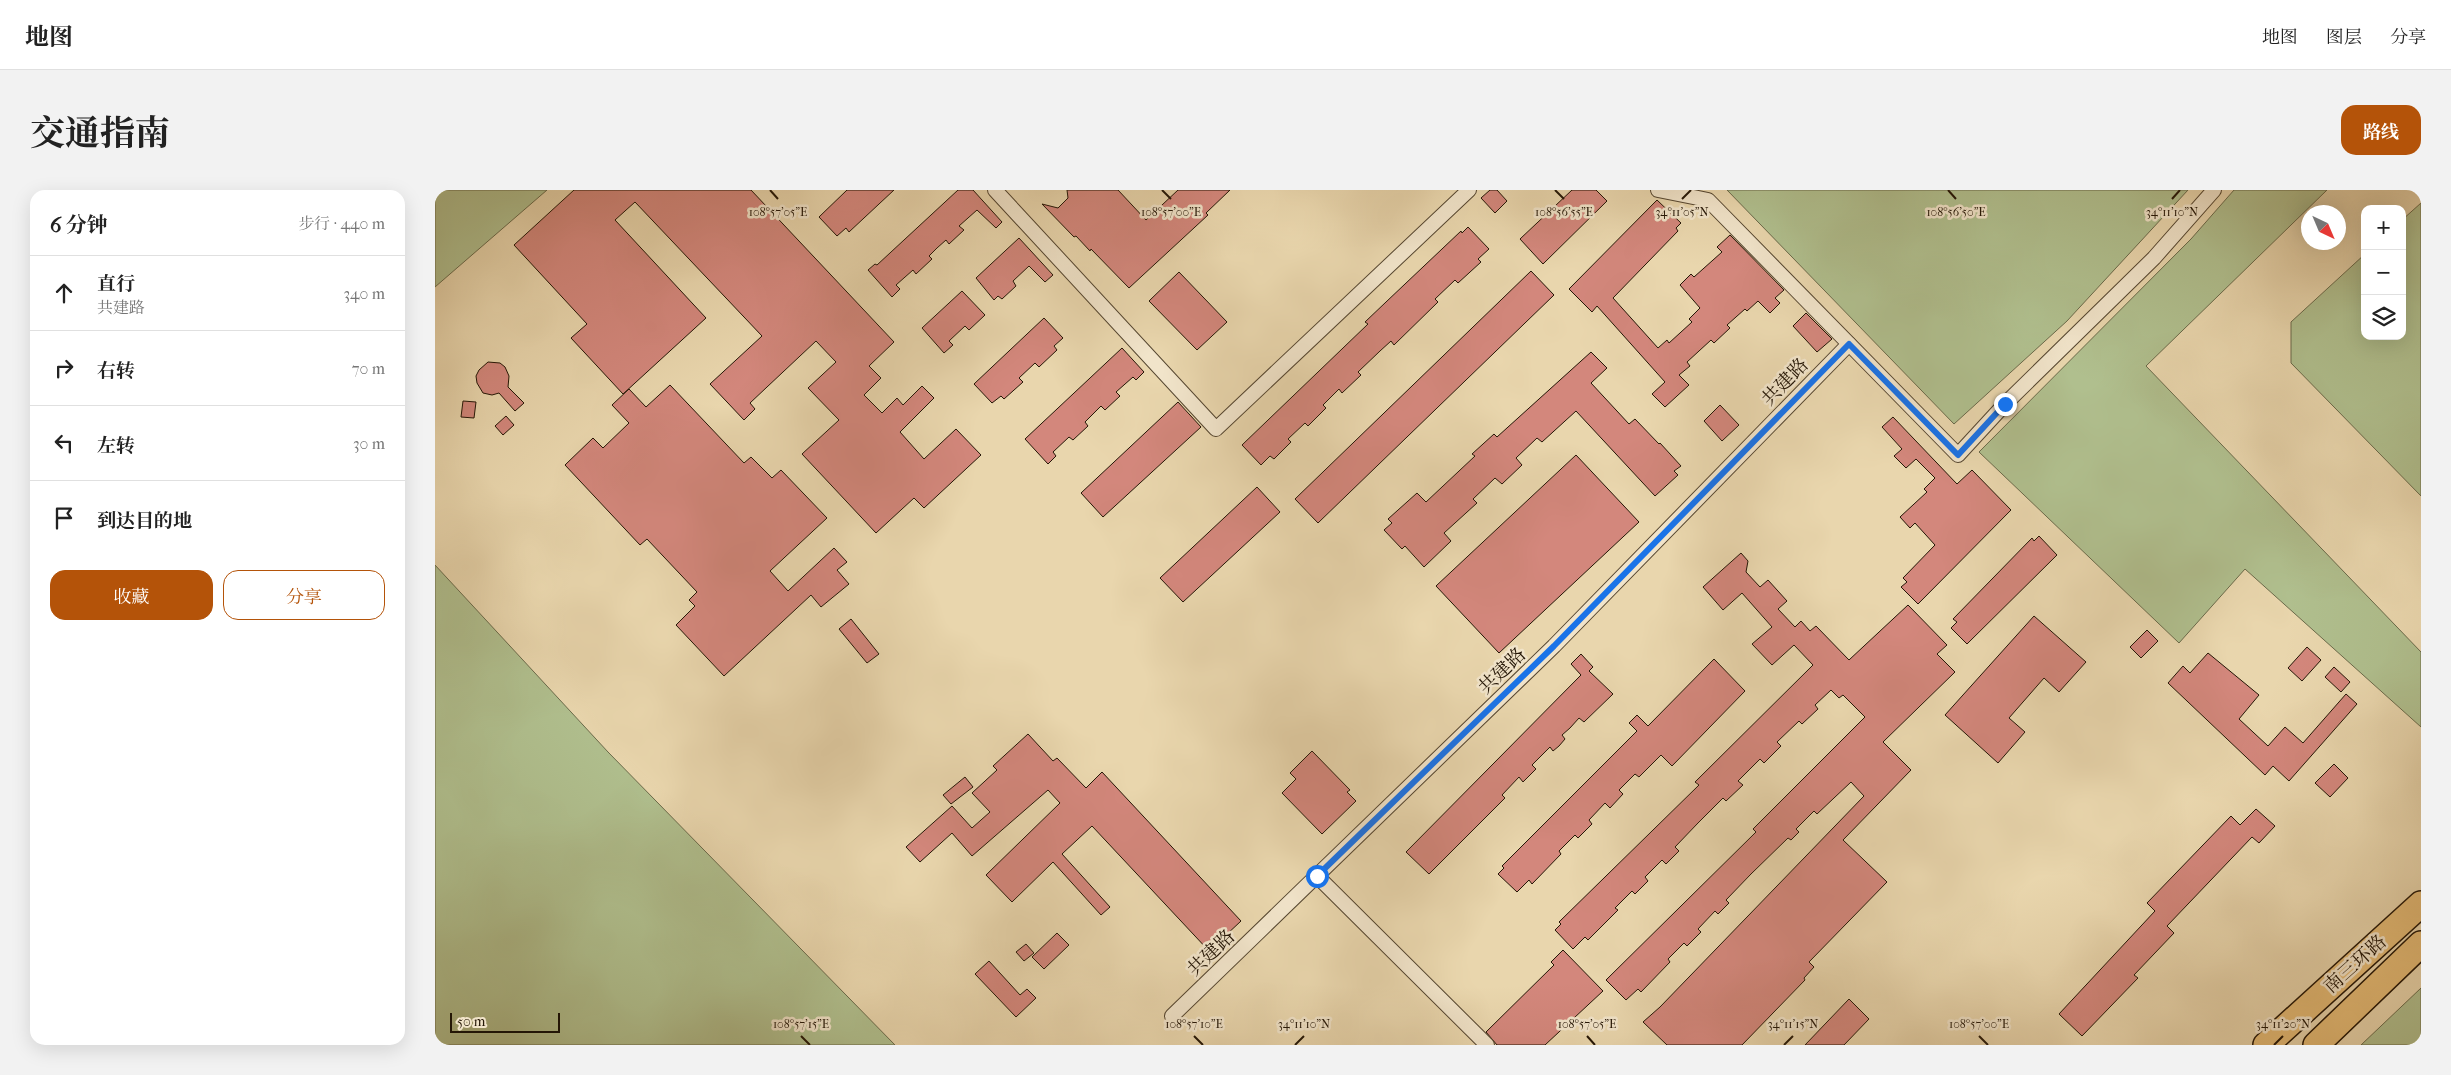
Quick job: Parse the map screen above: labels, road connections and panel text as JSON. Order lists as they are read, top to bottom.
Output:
{
  "streets": {
    "highway": ["南三环路"],
    "street": ["共建路"]
  },
  "scale_bar": "50 m",
  "north": "bottom right",
  "page": {
    "header": "地图",
    "nav": ["地图", "图层", "分享"],
    "title": "交通指南",
    "buttons": [
      "路线",
      ["收藏", "分享"]
    ],
    "heading": ["6 分钟", "步行 · 440 m"],
    "map_buttons": ["+", "−"],
    "list": [
      ["直行", "共建路", "340 m"],
      ["右转", "70 m"],
      ["左转", "30 m"],
      "到达目的地"
    ],
    "scale": "50 m"
  },
  "coordinates": [
    "34°11'05\"N",
    "34°11'10\"N",
    "108°57'05\"E",
    "108°57'00\"E",
    "108°56'55\"E",
    "108°56'50\"E",
    "108°57'15\"E",
    "108°57'10\"E",
    "34°11'15\"N",
    "34°11'20\"N"
  ]
}
